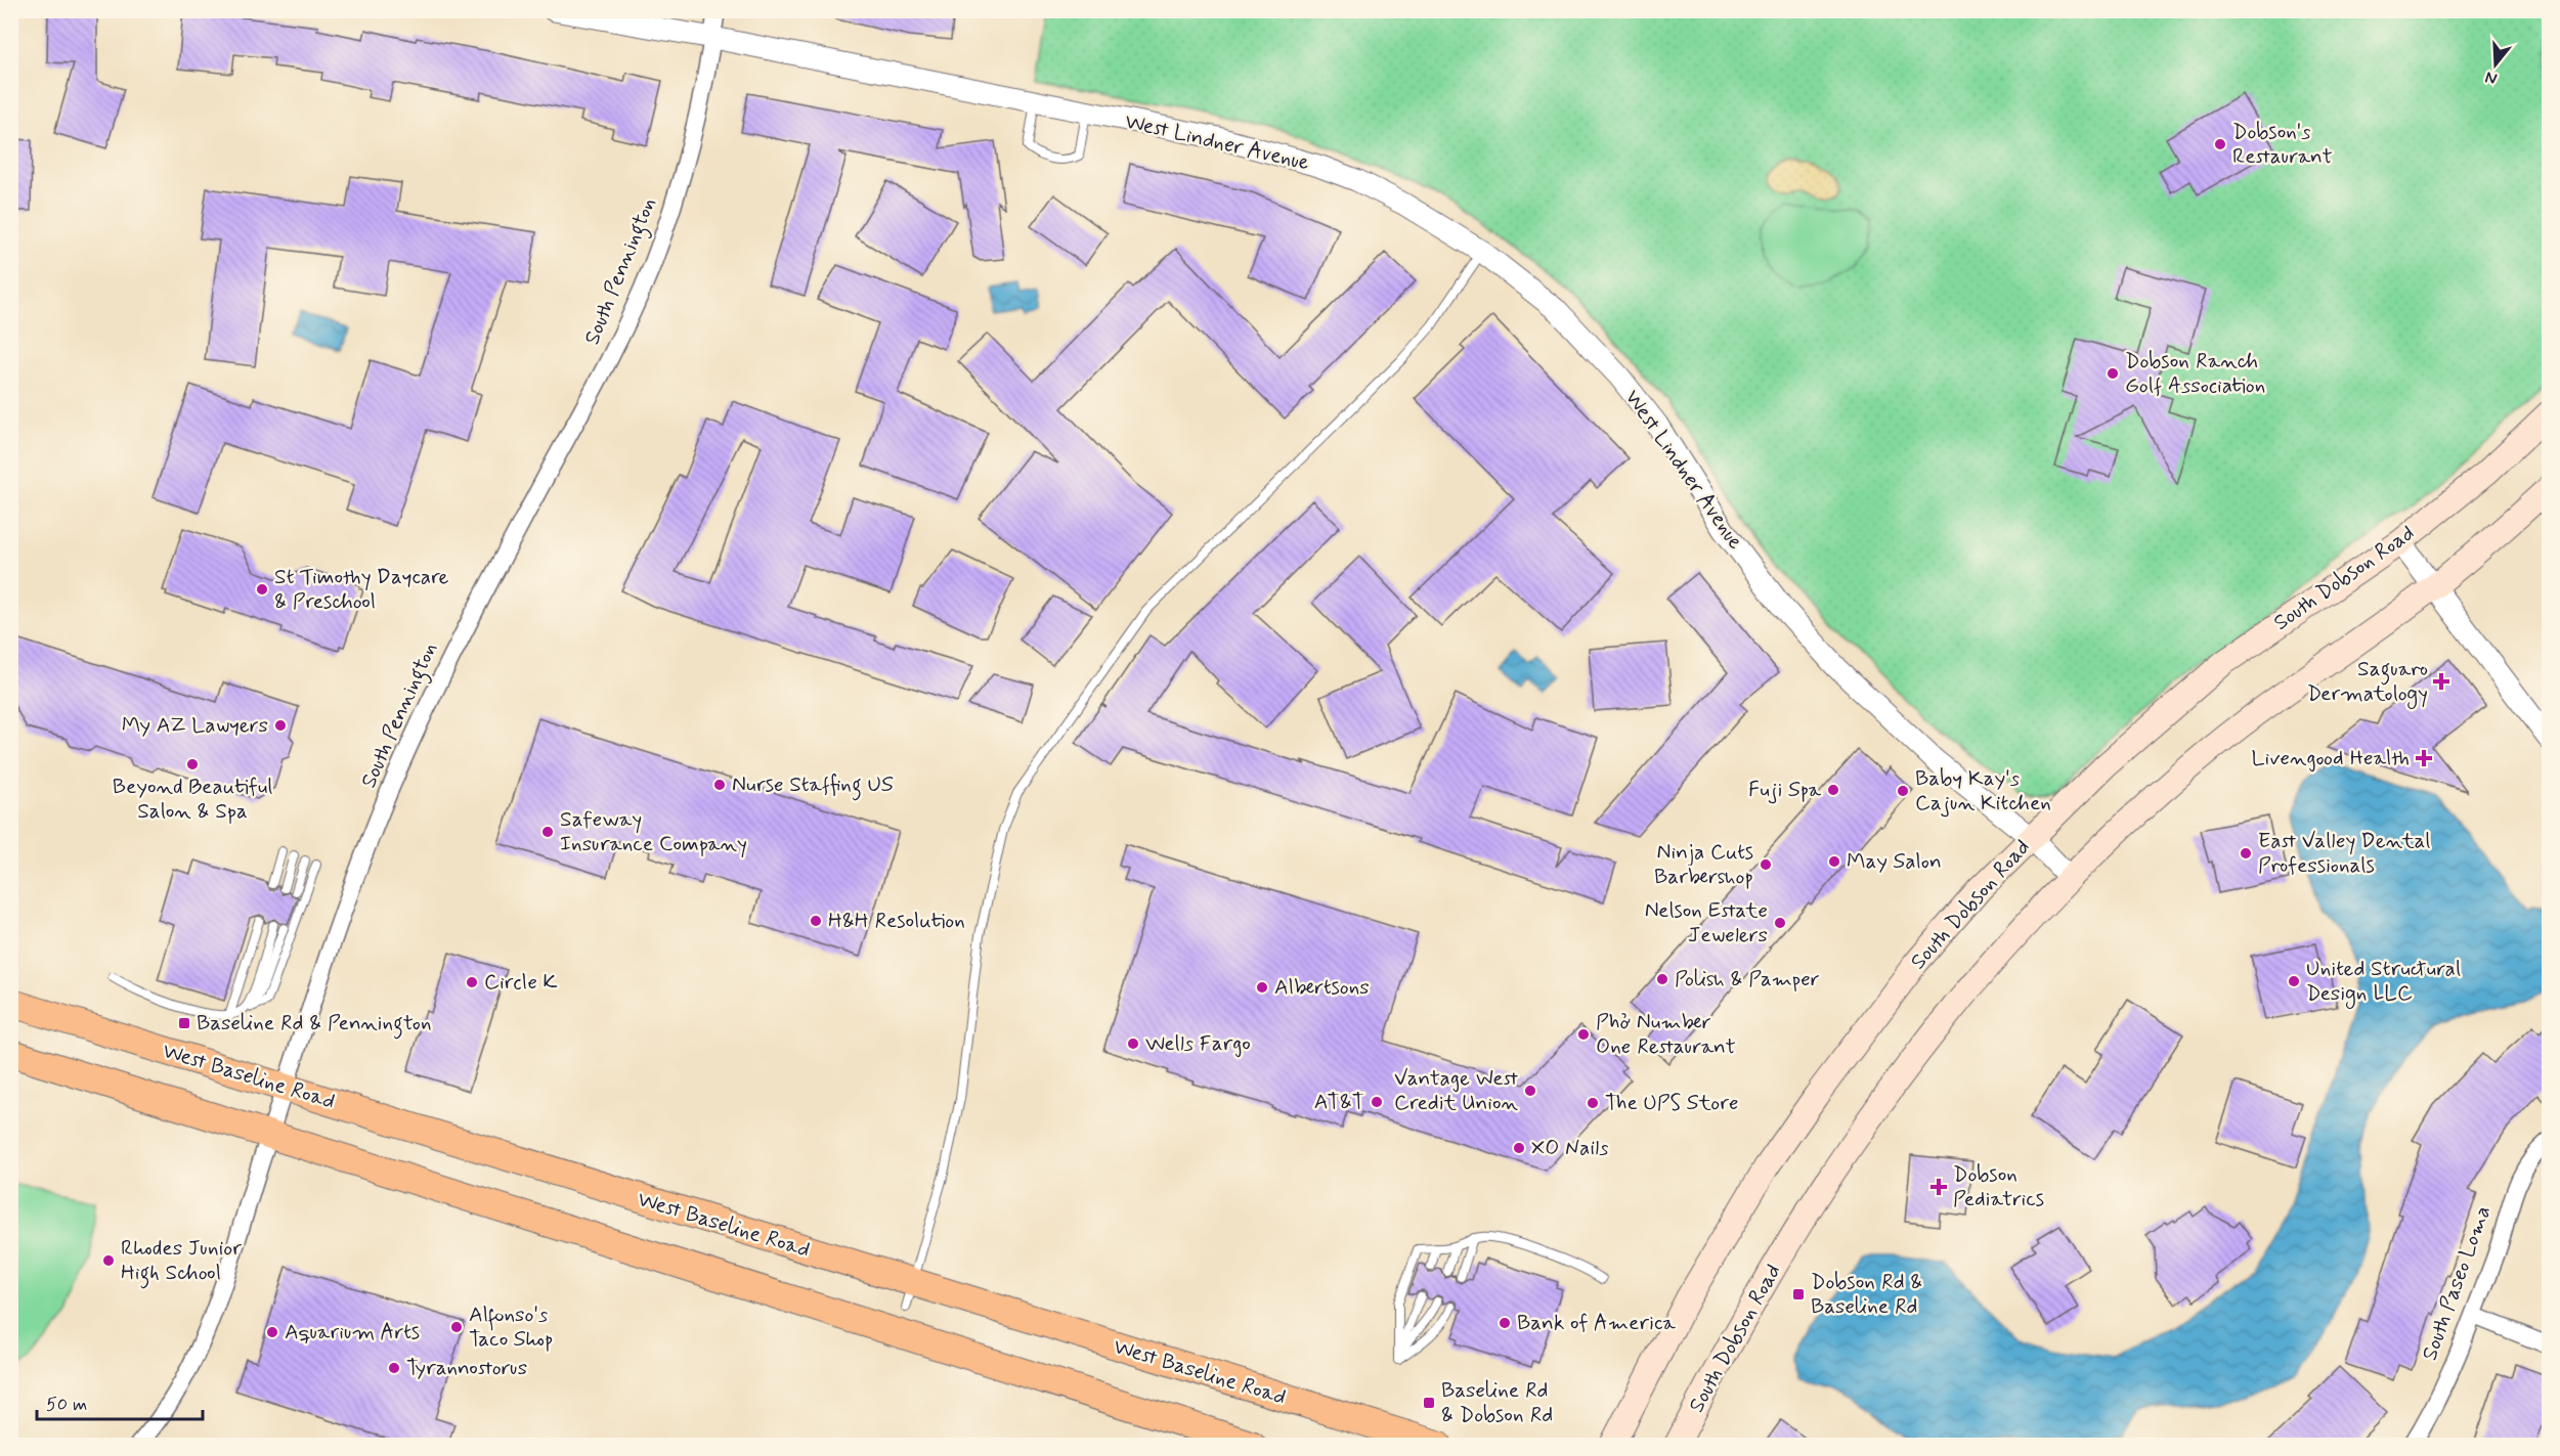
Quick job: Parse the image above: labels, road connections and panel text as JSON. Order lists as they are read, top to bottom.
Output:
{
  "streets": {
    "main road": ["South Dobson Road", "West Baseline Road"],
    "street": ["West Lindner Avenue", "South Pennington", "South Paseo Loma"]
  },
  "crossings": [
    ["West Lindner Avenue", "South Pennington"],
    ["West Lindner Avenue", "South Dobson Road"],
    ["South Pennington", "West Baseline Road"]
  ],
  "places": {
    "other": [
      "Dobson's Restaurant",
      "Dobson Ranch Golf Association",
      "St Timothy Daycare & Preschool",
      "My AZ Lawyers",
      "Beyond Beautiful Salon & Spa",
      "Nurse Staffing US",
      "Fuji Spa",
      "Baby Kay's Cajun Kitchen",
      "Safeway Insurance Company",
      "East Valley Dental Professionals",
      "May Salon",
      "Ninja Cuts Barbershop",
      "H&H Resolution",
      "Nelson Estate Jewelers",
      "Polish & Pamper",
      "United Structural Design LLC",
      "Circle K",
      "Albertsons",
      "Phở Number One Restaurant",
      "Wells Fargo",
      "Vantage West Credit Union",
      "AT&T",
      "The UPS Store",
      "XO Nails",
      "Rhodes Junior High School",
      "Bank of America",
      "Alfonso's Taco Shop",
      "Aquarium Arts",
      "Tyrannostorus"
    ],
    "health": ["Saguaro Dermatology", "Livengood Health", "Dobson Pediatrics"],
    "transit": ["Baseline Rd & Pennington", "Dobson Rd & Baseline Rd", "Baseline Rd & Dobson Rd"]
  },
  "scale_bar": "50 m",
  "north": "bottom"
}
